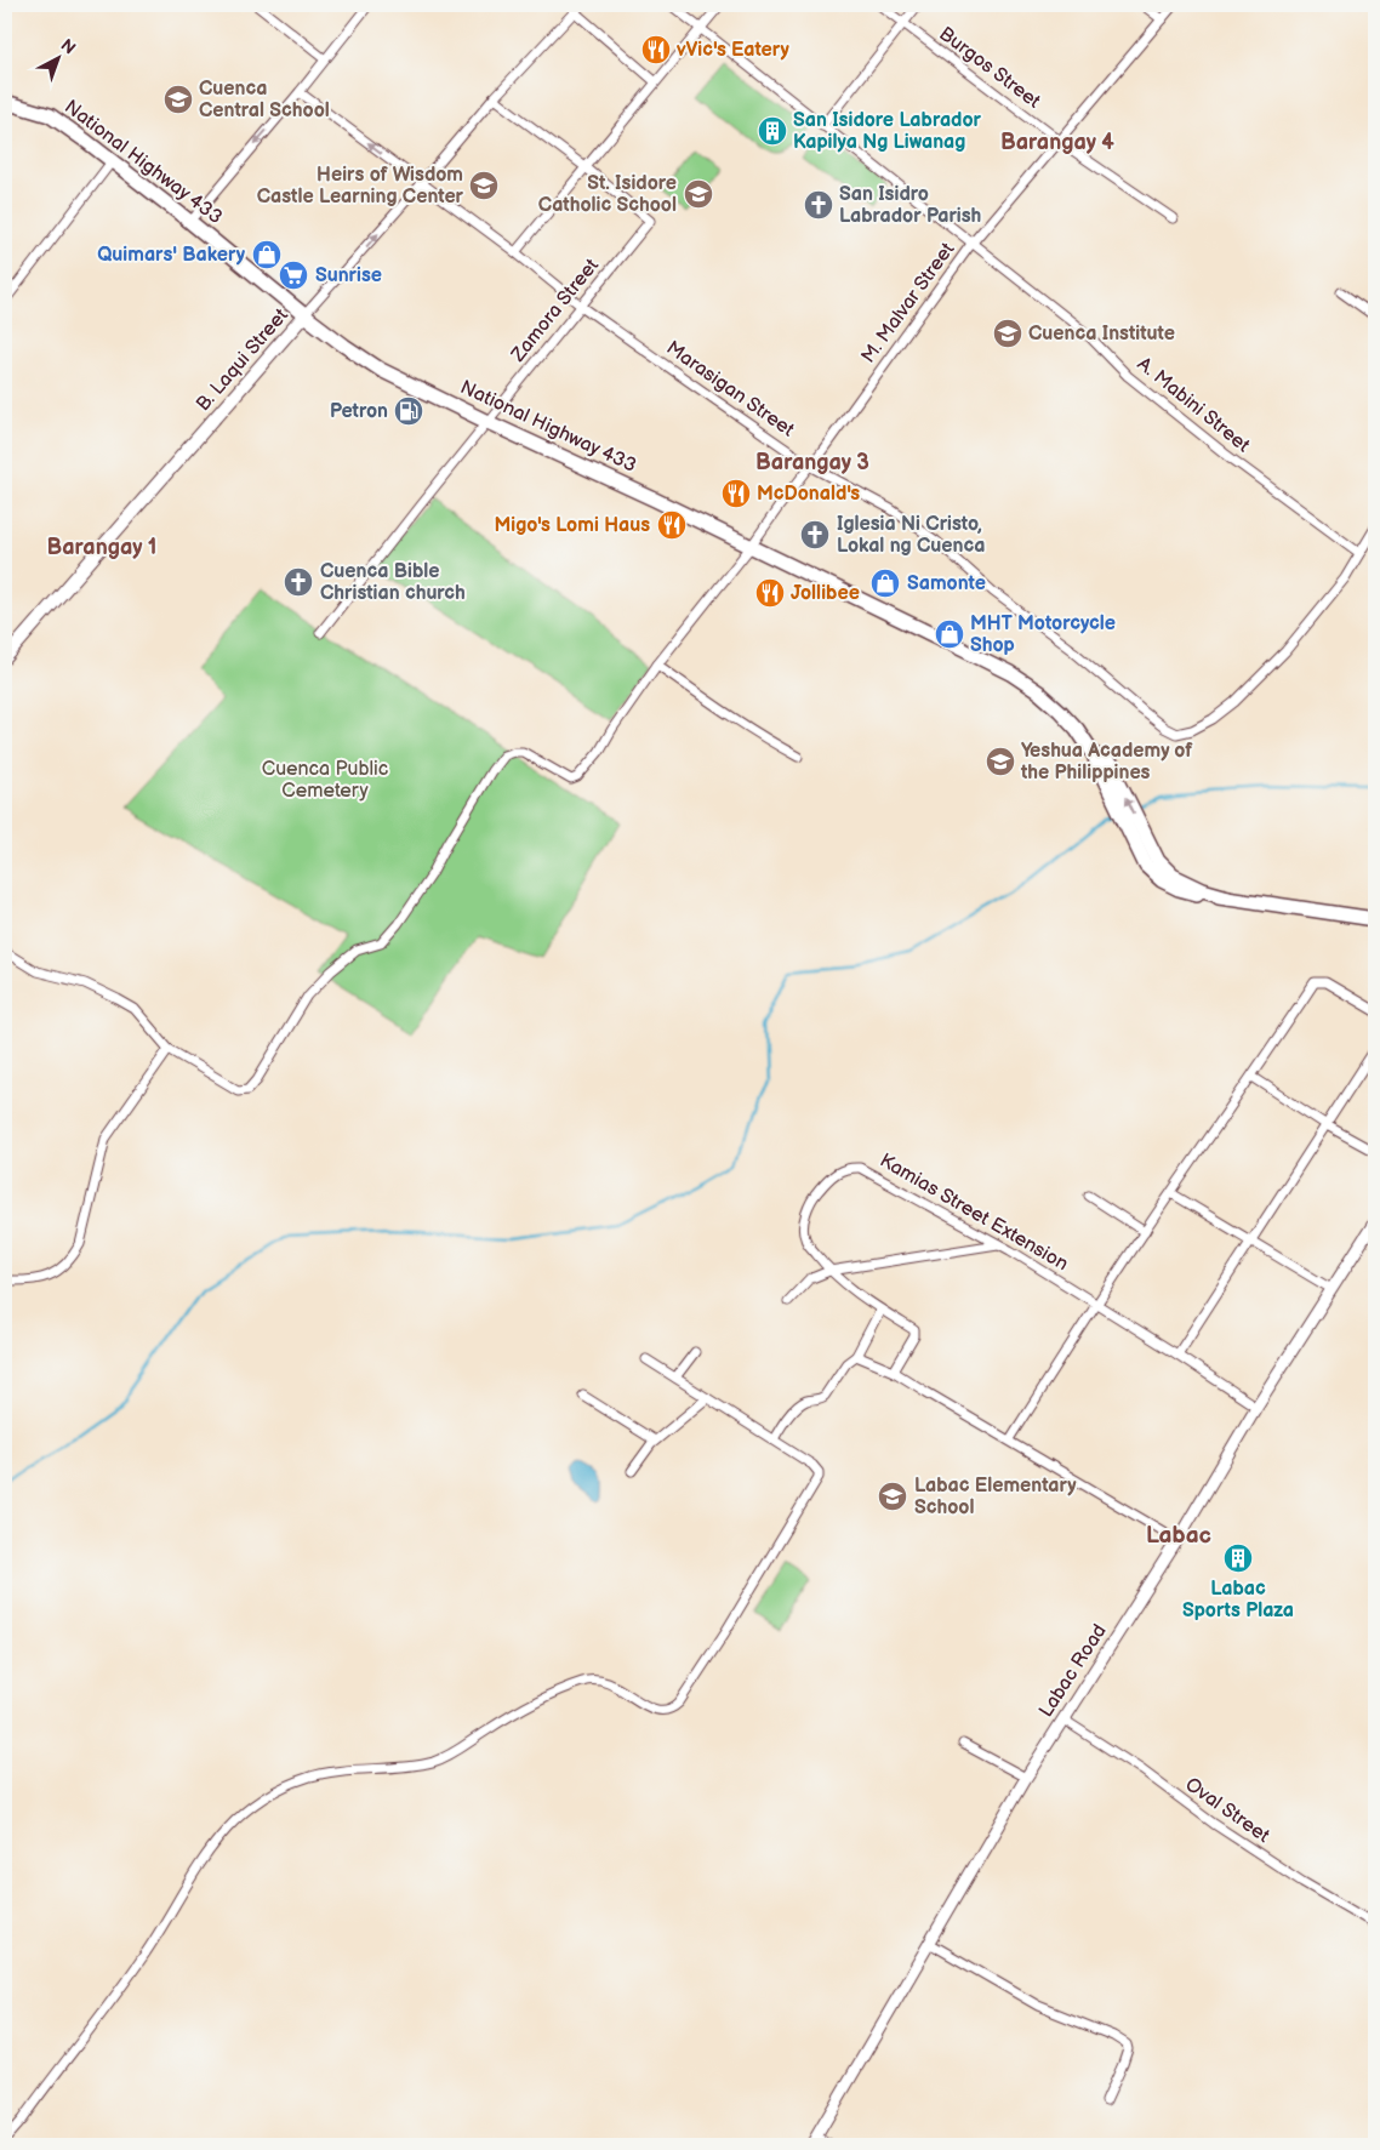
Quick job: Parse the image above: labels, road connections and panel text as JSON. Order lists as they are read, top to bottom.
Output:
{
  "streets": {
    "main road": ["National Highway 433", "B. Laqui Street"],
    "street": [
      "Burgos Street",
      "M. Malvar Street",
      "Zamora Street",
      "Marasigan Street",
      "A. Mabini Street",
      "Kamias Street Extension",
      "Labac Road",
      "Oval Street"
    ]
  },
  "crossings": [
    ["Burgos Street", "M. Malvar Street"],
    ["National Highway 433", "M. Malvar Street"],
    ["National Highway 433", "Zamora Street"],
    ["National Highway 433", "B. Laqui Street"],
    ["M. Malvar Street", "Marasigan Street"],
    ["M. Malvar Street", "A. Mabini Street"],
    ["Zamora Street", "Marasigan Street"],
    ["B. Laqui Street", "Marasigan Street"],
    ["Marasigan Street", "A. Mabini Street"],
    ["Kamias Street Extension", "Labac Road"],
    ["Labac Road", "Oval Street"]
  ],
  "districts": [
    "Barangay 4",
    "Barangay 3",
    "Barangay 1",
    "Labac"
  ],
  "parks": ["Cuenca Public Cemetery"],
  "places": {
    "restaurant": [
      "vVic's Eatery",
      "McDonald's",
      "Migo's Lomi Haus",
      "Jollibee"
    ],
    "school or university": [
      "Cuenca Central School",
      "Heirs of Wisdom Castle Learning Center",
      "St. Isidore Catholic School",
      "Cuenca Institute",
      "Yeshua Academy of the Philippines",
      "Labac Elementary School"
    ],
    "building": ["San Isidore Labrador Kapilya Ng Liwanag", "Labac Sports Plaza"],
    "church": ["San Isidro Labrador Parish", "Iglesia Ni Cristo, Lokal ng Cuenca", "Cuenca Bible Christian church"],
    "shop": ["Quimars' Bakery", "Samonte", "MHT Motorcycle Shop"],
    "supermarket": ["Sunrise"],
    "fuel station": ["Petron"]
  },
  "north": "top right"
}
